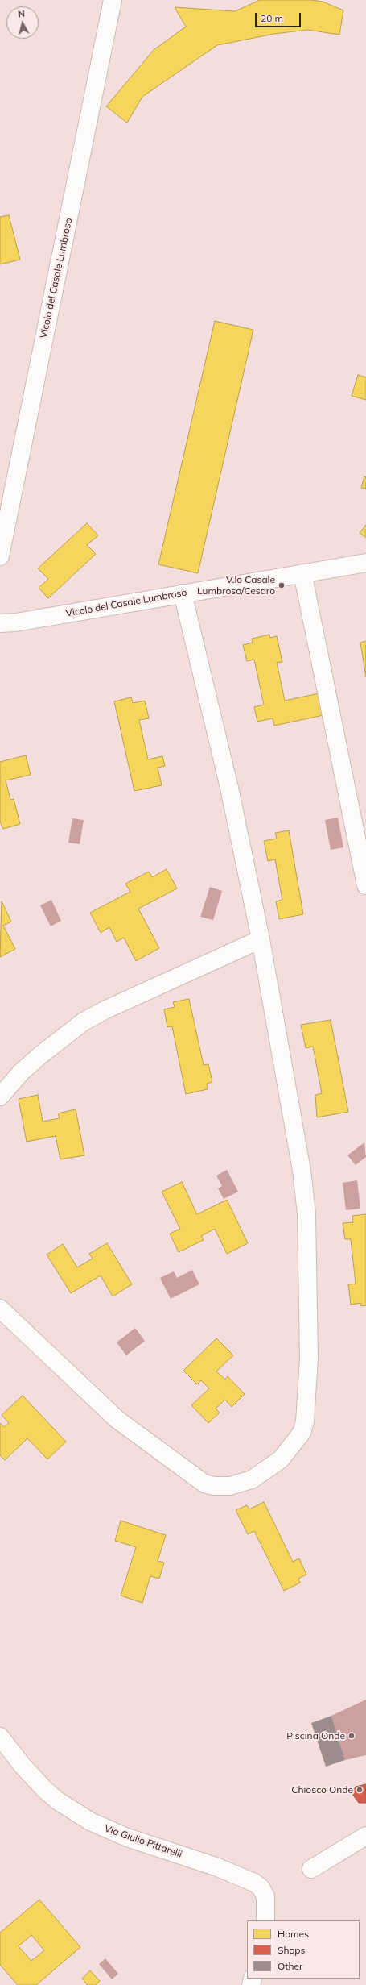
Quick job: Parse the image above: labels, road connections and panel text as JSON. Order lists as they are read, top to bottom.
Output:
{
  "streets": {
    "street": ["Vicolo del Casale Lumbroso", "Via Giulio Pittarelli"]
  },
  "places": ["V.lo Casale Lumbroso/Cesaro", "Piscina Onde", "Chiosco Onde"],
  "legend": ["Homes", "Shops", "Other"],
  "scale_bar": "20 m",
  "north": "top"
}
